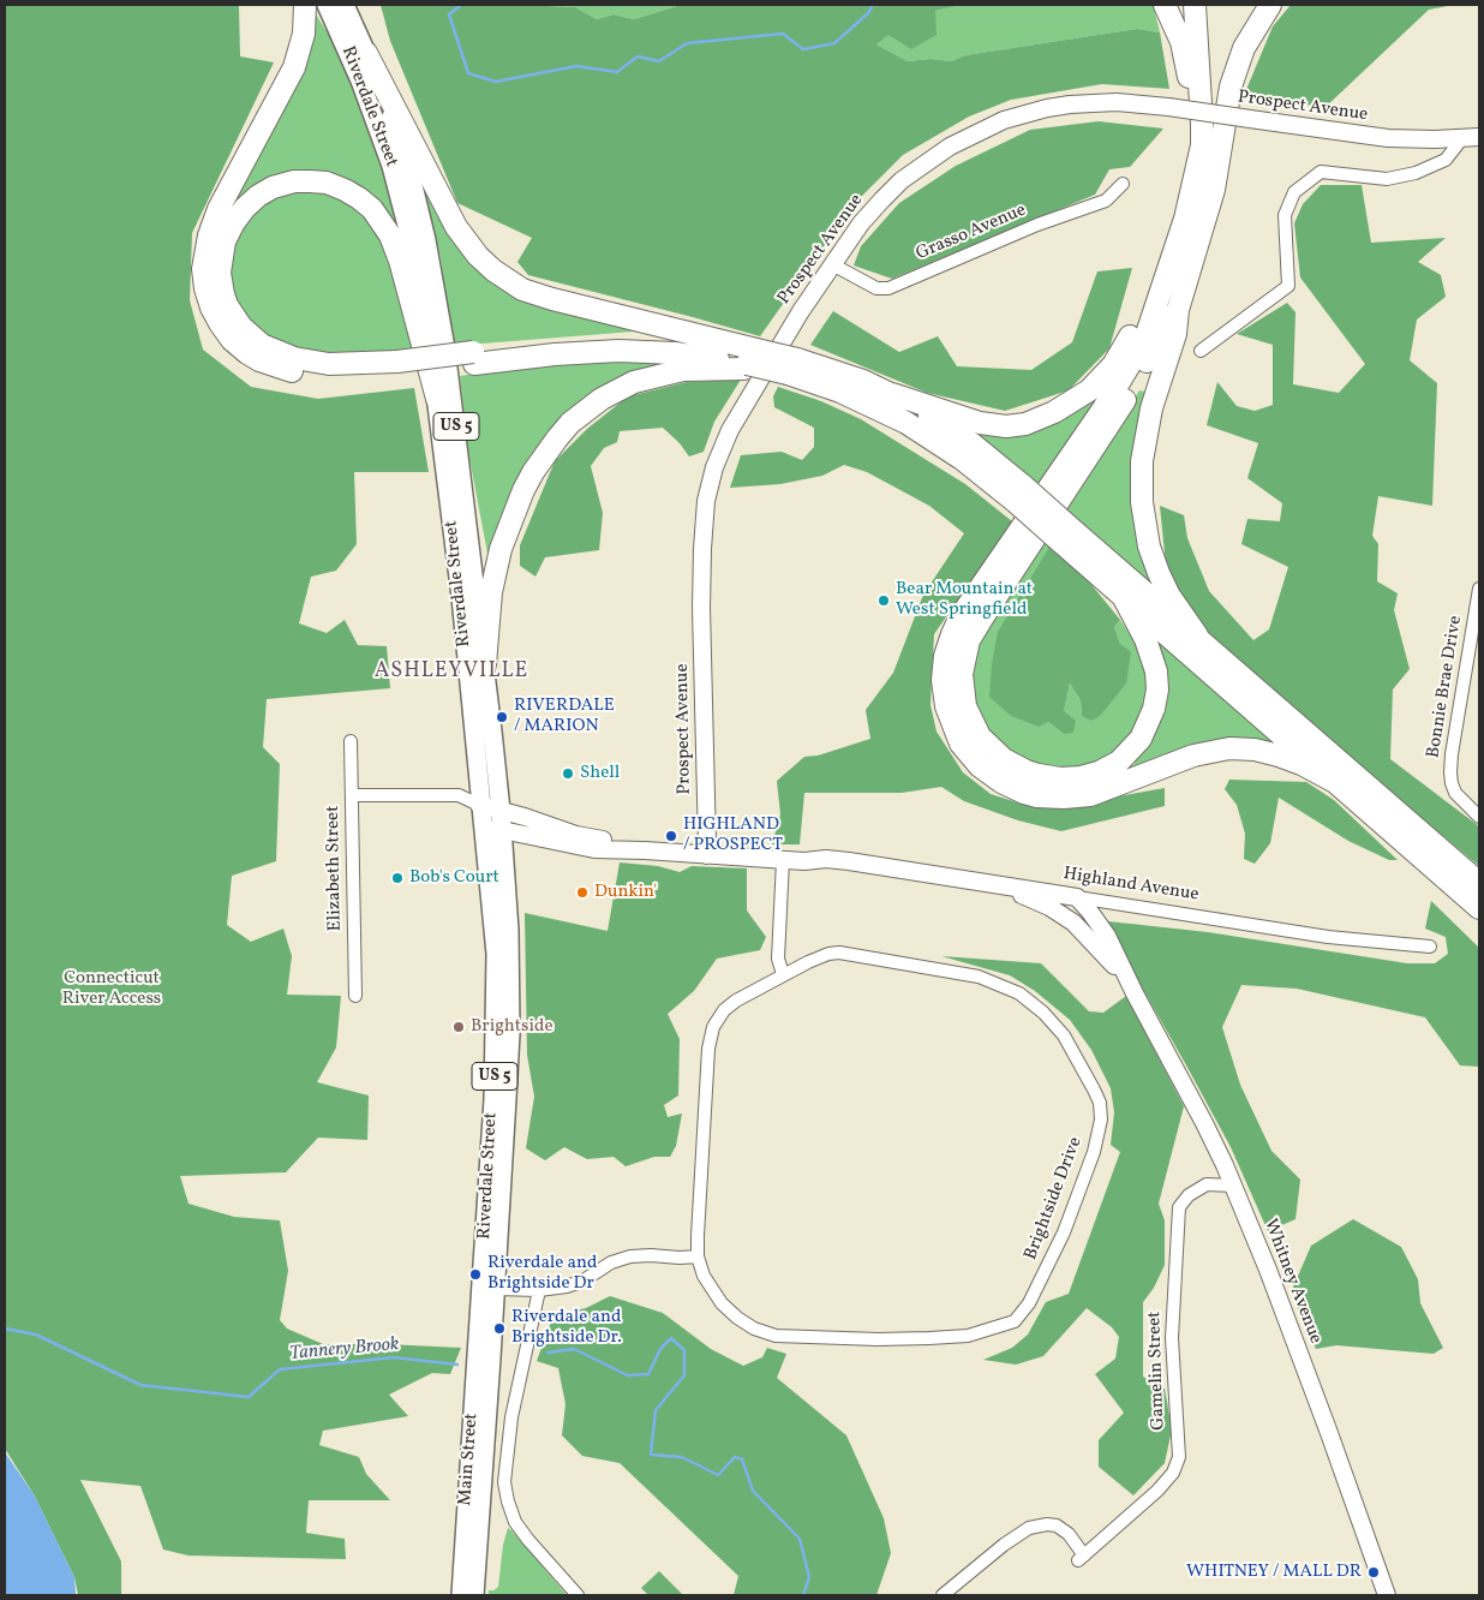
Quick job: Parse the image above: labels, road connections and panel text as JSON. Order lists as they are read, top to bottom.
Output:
{
  "streets": {
    "main road": [
      "Riverdale Street",
      "Prospect Avenue",
      "US 5",
      "Highland Avenue",
      "Whitney Avenue",
      "Main Street"
    ],
    "street": [
      "Grasso Avenue",
      "Bonnie Brae Drive",
      "Elizabeth Street",
      "Brightside Drive",
      "Gamelin Street"
    ]
  },
  "crossings": [
    ["Riverdale Street", "Highland Avenue"],
    ["Riverdale Street", "Main Street"],
    ["Prospect Avenue", "Grasso Avenue"],
    ["Prospect Avenue", "Highland Avenue"],
    ["Highland Avenue", "Whitney Avenue"],
    ["Whitney Avenue", "Gamelin Street"]
  ],
  "districts": ["ASHLEYVILLE"],
  "water": ["Tannery Brook"],
  "parks": ["Connecticut River Access"],
  "places": [
    "Bear Mountain at West Springfield",
    "RIVERDALE / MARION",
    "Shell",
    "HIGHLAND / PROSPECT",
    "Bob's Court",
    "Dunkin'",
    "Brightside",
    "Riverdale and Brightside Dr",
    "Riverdale and Brightside Dr.",
    "WHITNEY / MALL DR"
  ]
}
